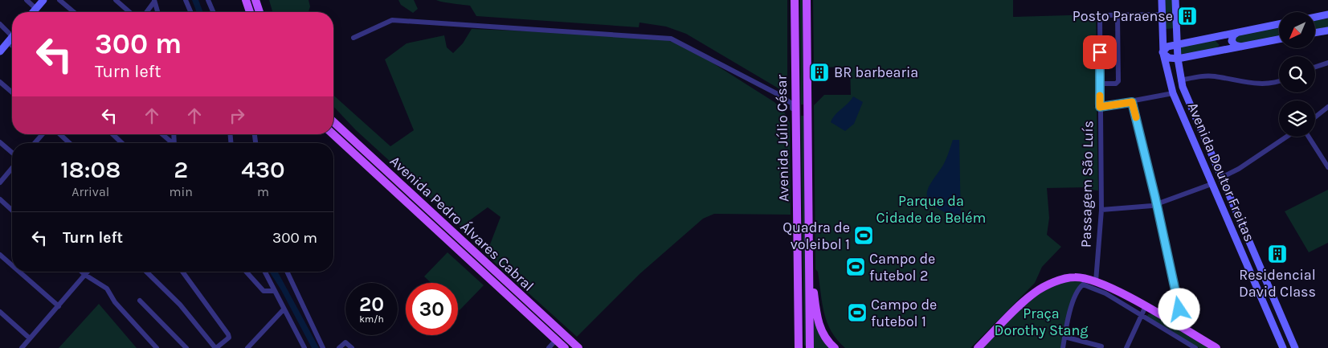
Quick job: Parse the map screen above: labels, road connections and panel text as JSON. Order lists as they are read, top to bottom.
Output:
{
  "streets": {
    "main road": ["Avenida Júlio César", "Avenida Doutor Freitas", "Avenida Pedro Álvares Cabral"],
    "street": ["Passagem São Luís"]
  },
  "parks": ["Parque da Cidade de Belém", "Praça Dorothy Stang"],
  "places": {
    "building": ["Posto Paraense", "BR barbearia", "Residencial David Class"],
    "sports": ["Quadra de voleibol 1", "Campo de futebol 2", "Campo de futebol 1"]
  },
  "north": "bottom left",
  "page": {
    "turn": ["300 m", "Turn left"],
    "eta": [
      "18:08",
      "Arrival",
      "2",
      "min",
      "430",
      "m"
    ],
    "list": [
      {
        "name": "Turn left",
        "value": "300 m"
      }
    ],
    "speed": "20 km/h",
    "limit": "30"
  }
}
